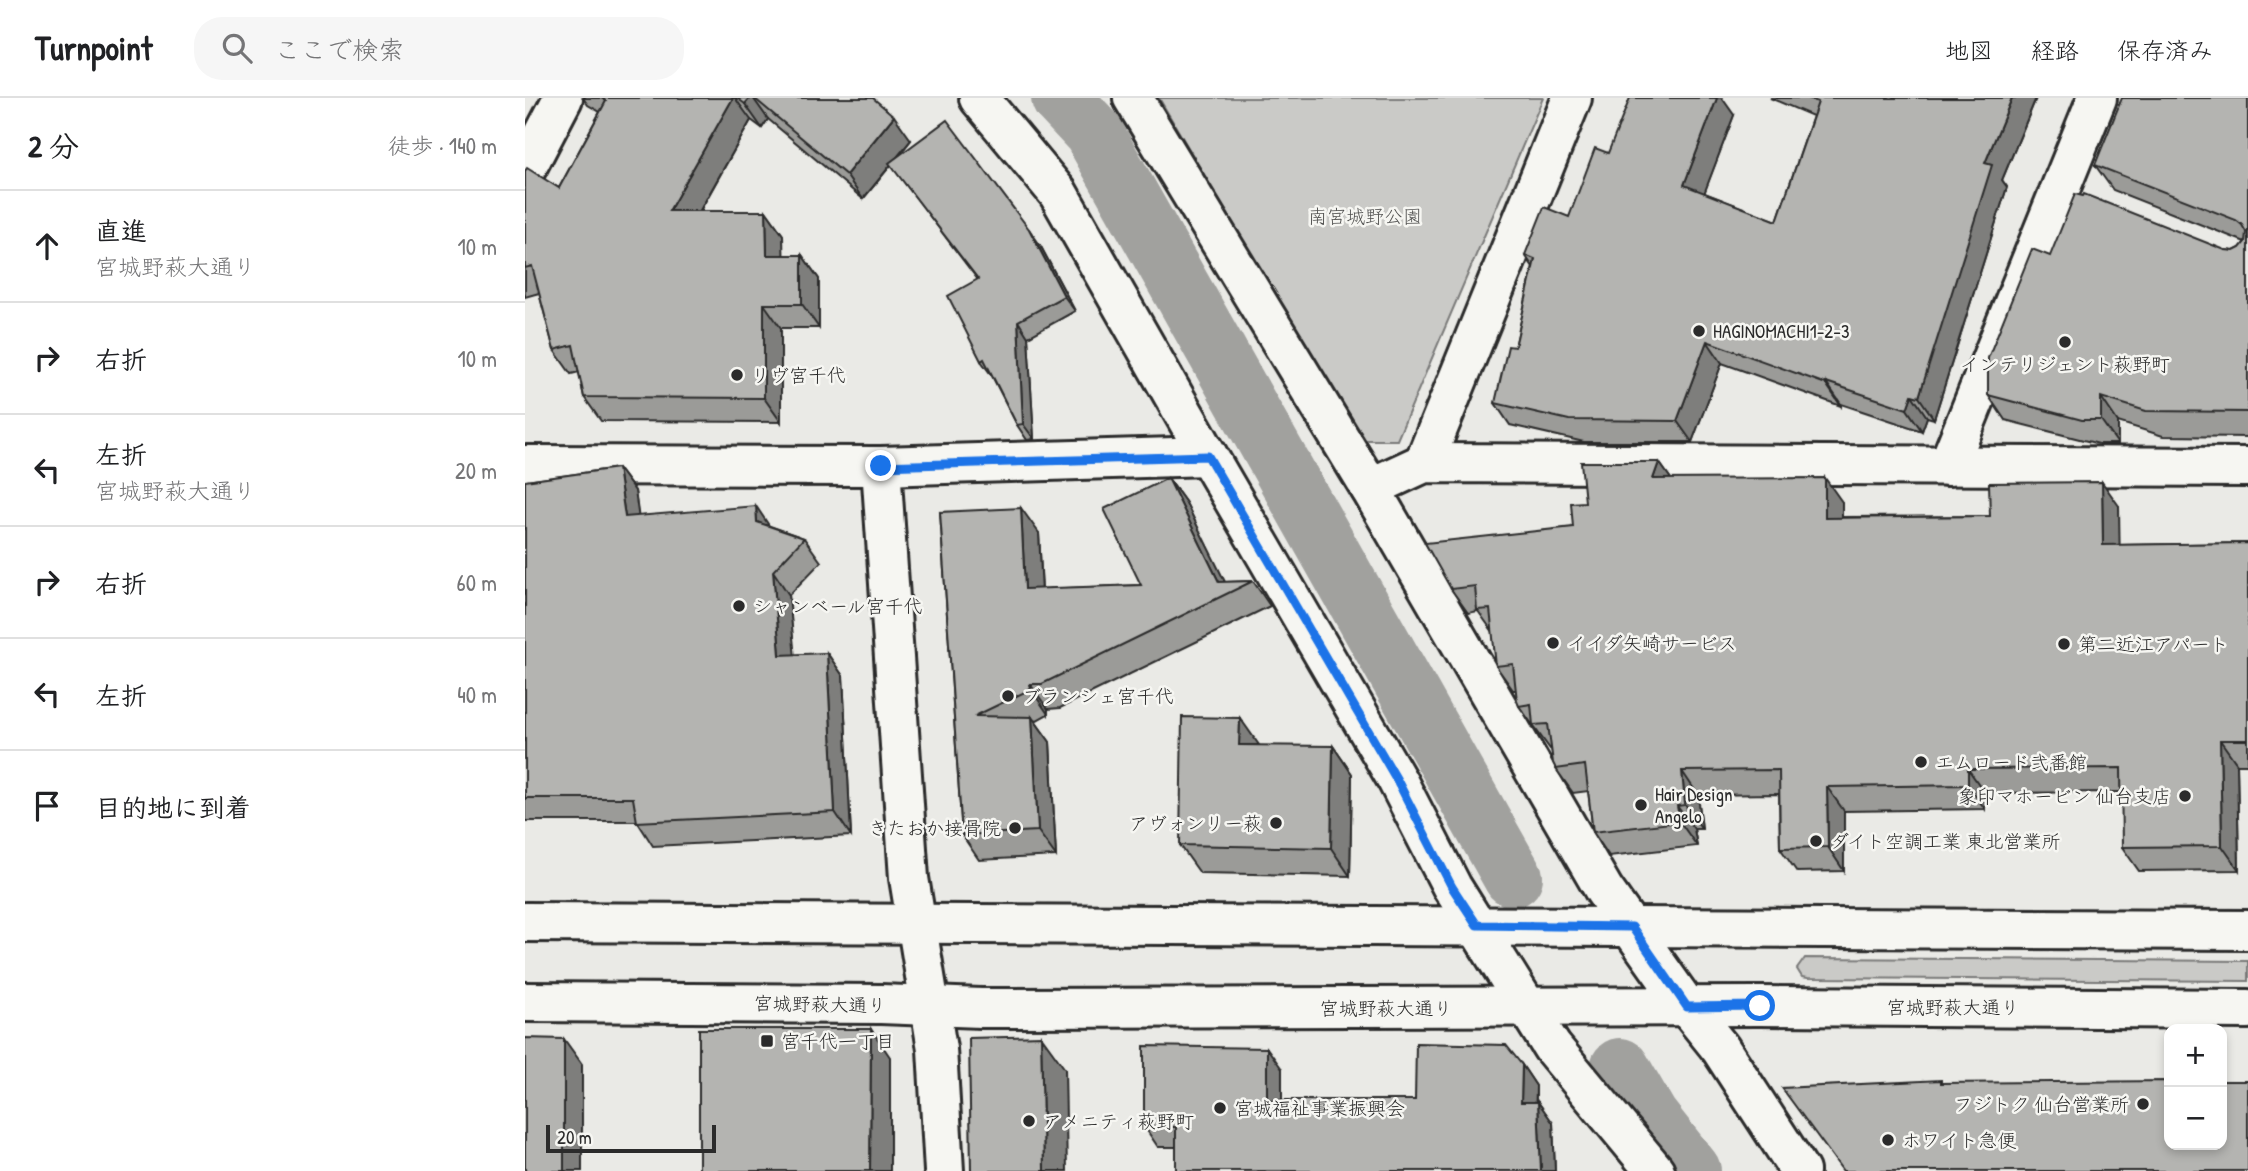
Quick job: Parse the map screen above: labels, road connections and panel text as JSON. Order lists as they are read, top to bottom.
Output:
{
  "streets": {
    "street": ["宮城野萩大通り"]
  },
  "parks": ["南宮城野公園"],
  "places": {
    "other": [
      "HAGINOMACHI1-2-3",
      "インテリジェント萩野町",
      "リヴ宮千代",
      "シャンベール宮千代",
      "イイダ矢崎サービス",
      "第二近江アパート",
      "ブランシェ宮千代",
      "エムロード弐番館",
      "象印マホービン 仙台支店",
      "Hair Design Angelo",
      "アヴォンリー萩",
      "きたおか接骨院",
      "ダイト空調工業 東北営業所",
      "フジトク 仙台営業所",
      "宮城福祉事業振興会",
      "アメニティ萩野町",
      "ホワイト急便"
    ],
    "transit": ["宮千代一丁目"]
  },
  "scale_bar": "20 m",
  "page": {
    "header": "Turnpoint",
    "search": "ここで検索",
    "nav": ["地図", "経路", "保存済み"],
    "heading": ["2 分", "徒歩 · 140 m"],
    "list": [
      ["直進", "宮城野萩大通り", "10 m"],
      ["右折", "10 m"],
      ["左折", "宮城野萩大通り", "20 m"],
      ["右折", "60 m"],
      ["左折", "40 m"],
      "目的地に到着"
    ],
    "map_buttons": ["+", "−"],
    "scale": "20 m"
  }
}
